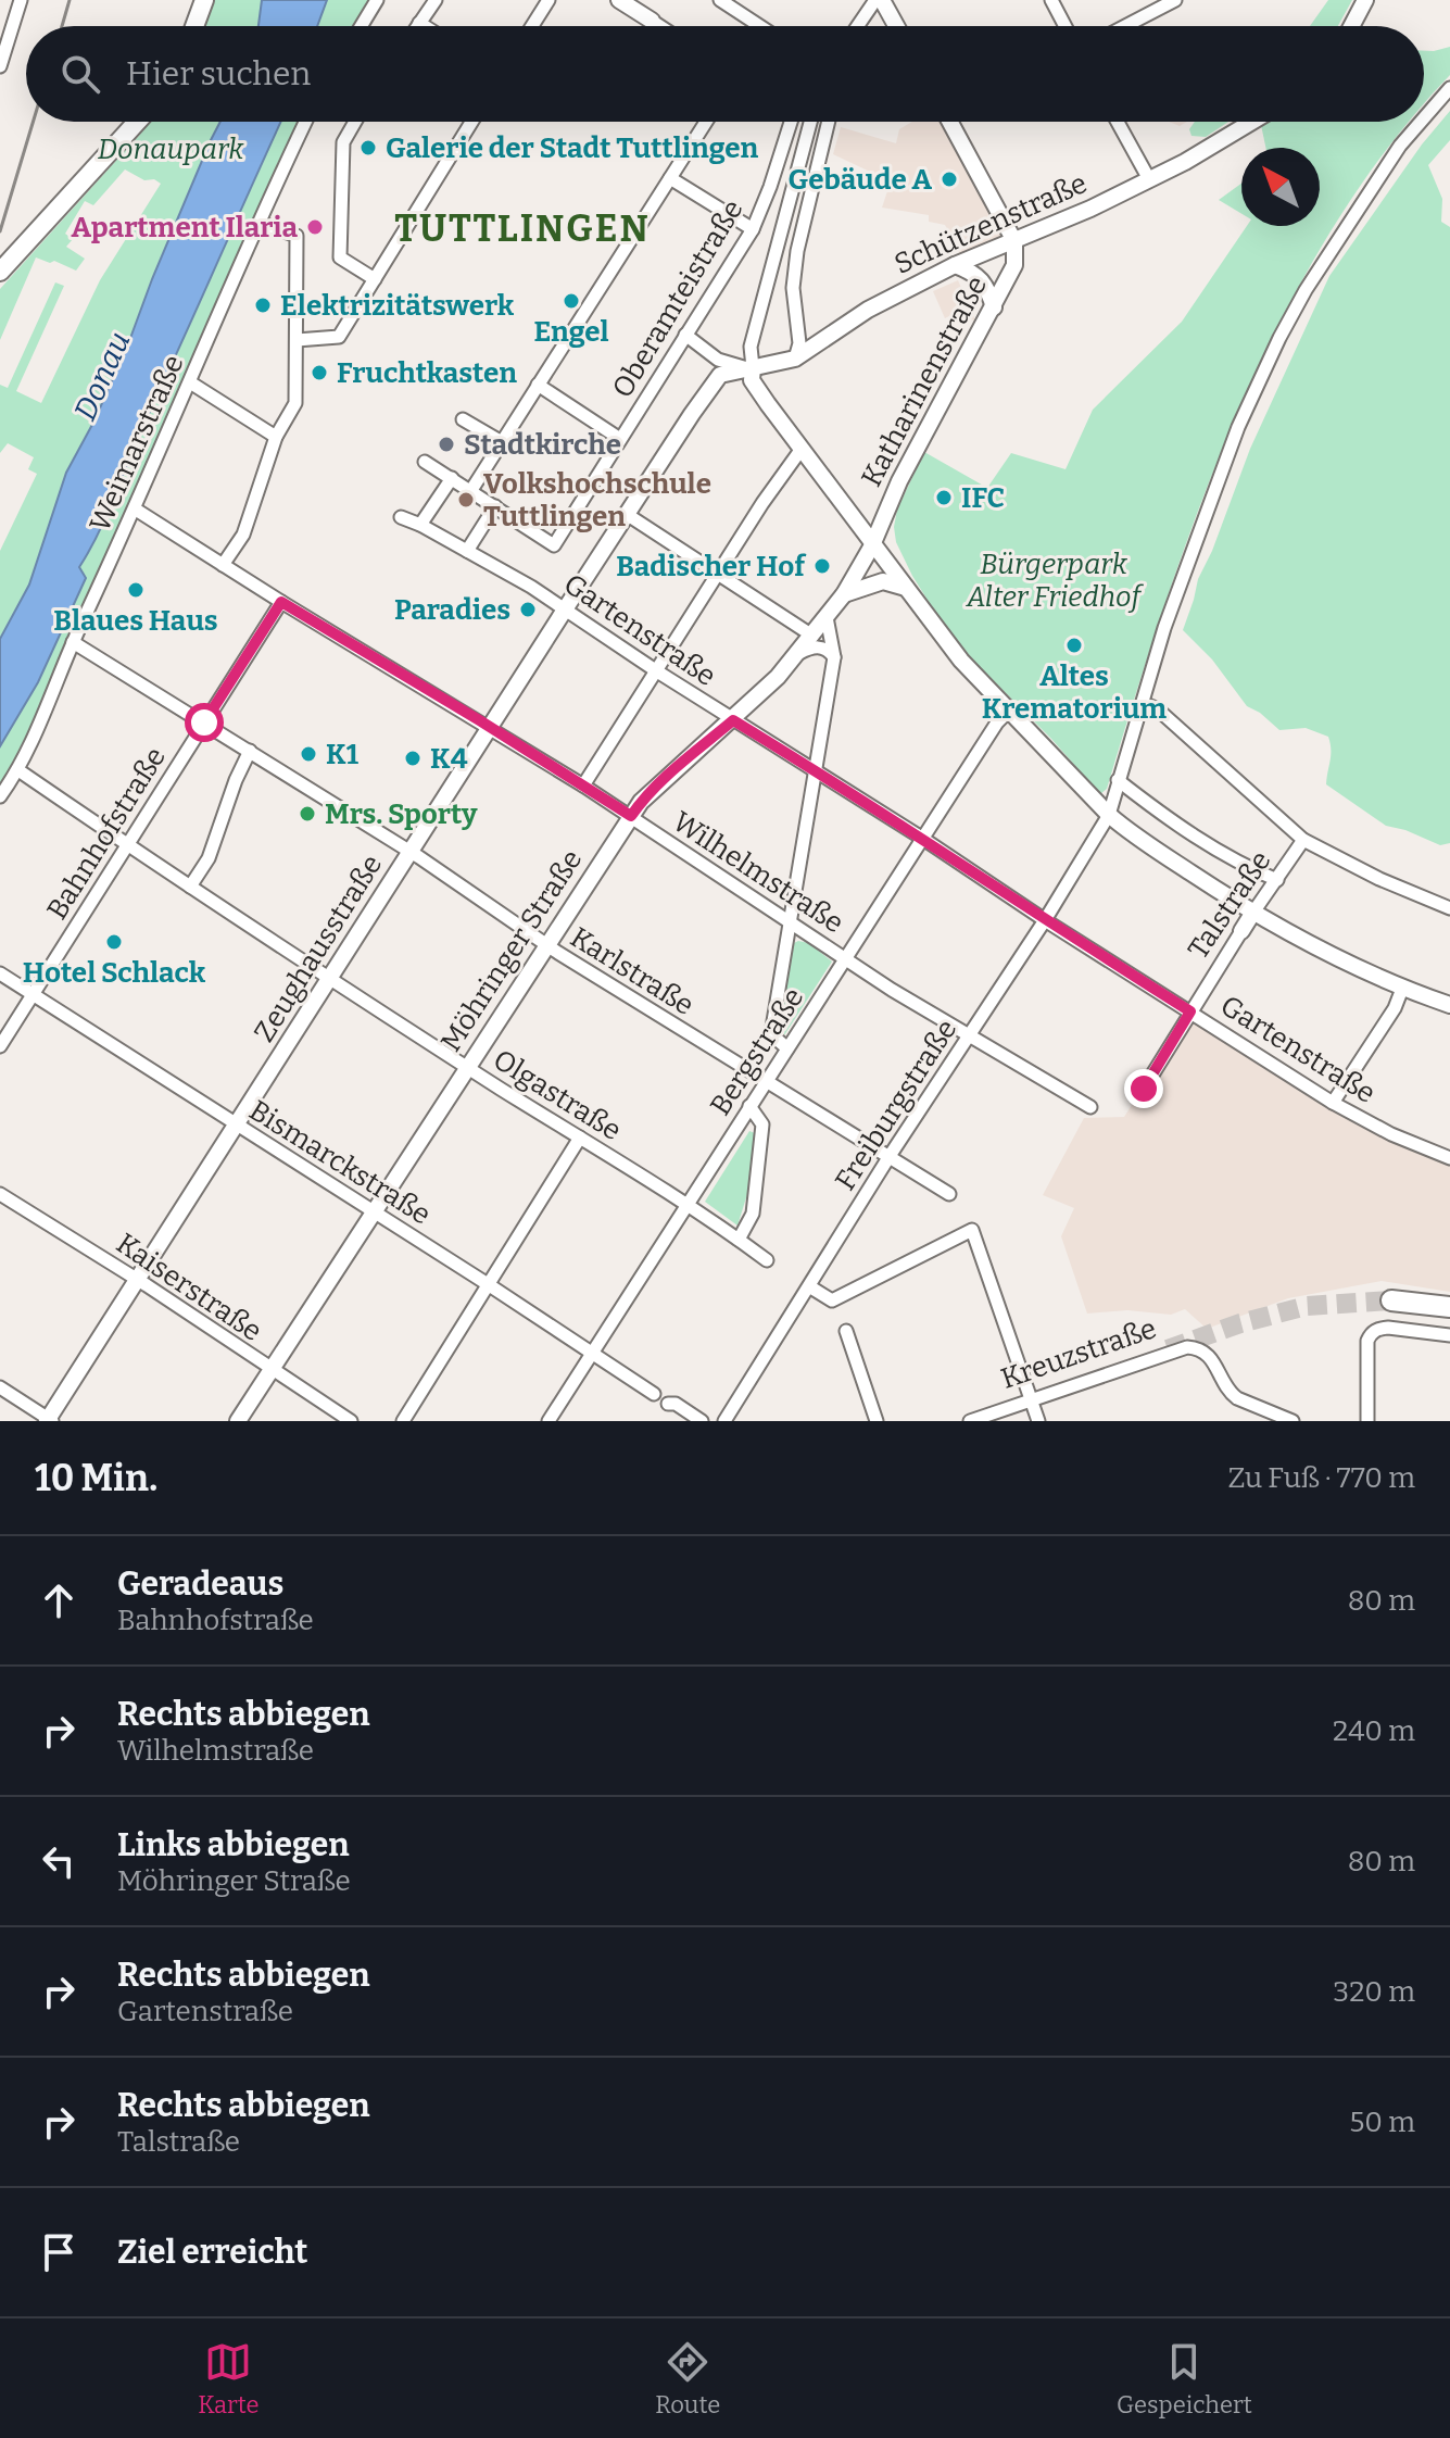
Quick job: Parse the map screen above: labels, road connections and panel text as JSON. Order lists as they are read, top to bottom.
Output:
{
  "streets": {
    "street": [
      "Schützenstraße",
      "Oberamteistraße",
      "Katharinenstraße",
      "Weimarstraße",
      "Gartenstraße",
      "Bahnhofstraße",
      "Wilhelmstraße",
      "Talstraße",
      "Zeughausstraße",
      "Möhringer Straße",
      "Karlstraße",
      "Bergstraße",
      "Olgastraße",
      "Freiburgstraße",
      "Bismarckstraße",
      "Kaiserstraße",
      "Kreuzstraße"
    ]
  },
  "crossings": [
    ["Schützenstraße", "Katharinenstraße"],
    ["Schützenstraße", "Zeughausstraße"],
    ["Katharinenstraße", "Möhringer Straße"],
    ["Weimarstraße", "Wilhelmstraße"],
    ["Weimarstraße", "Karlstraße"],
    ["Weimarstraße", "Olgastraße"],
    ["Gartenstraße", "Talstraße"],
    ["Gartenstraße", "Zeughausstraße"],
    ["Gartenstraße", "Möhringer Straße"],
    ["Gartenstraße", "Bergstraße"],
    ["Gartenstraße", "Freiburgstraße"],
    ["Bahnhofstraße", "Wilhelmstraße"],
    ["Bahnhofstraße", "Karlstraße"],
    ["Bahnhofstraße", "Olgastraße"],
    ["Bahnhofstraße", "Bismarckstraße"],
    ["Wilhelmstraße", "Zeughausstraße"],
    ["Wilhelmstraße", "Möhringer Straße"],
    ["Wilhelmstraße", "Bergstraße"],
    ["Wilhelmstraße", "Freiburgstraße"],
    ["Zeughausstraße", "Karlstraße"],
    ["Zeughausstraße", "Olgastraße"],
    ["Zeughausstraße", "Bismarckstraße"],
    ["Zeughausstraße", "Kaiserstraße"],
    ["Möhringer Straße", "Karlstraße"],
    ["Möhringer Straße", "Olgastraße"],
    ["Möhringer Straße", "Bismarckstraße"],
    ["Möhringer Straße", "Kaiserstraße"],
    ["Karlstraße", "Bergstraße"],
    ["Karlstraße", "Freiburgstraße"],
    ["Bergstraße", "Olgastraße"],
    ["Bergstraße", "Bismarckstraße"]
  ],
  "districts": ["TUTTLINGEN"],
  "water": ["Donau"],
  "parks": ["Donaupark", "Bürgerpark Alter Friedhof"],
  "places": [
    "Galerie der Stadt Tuttlingen",
    "Gebäude A",
    "Apartment Ilaria",
    "Engel",
    "Elektrizitätswerk",
    "Fruchtkasten",
    "Stadtkirche",
    "IFC",
    "Volkshochschule Tuttlingen",
    "Badischer Hof",
    "Blaues Haus",
    "Paradies",
    "Altes Krematorium",
    "K1",
    "K4",
    "Mrs. Sporty",
    "Hotel Schlack"
  ],
  "north": "top left",
  "page": {
    "search": "Hier suchen",
    "heading": ["10 Min.", "Zu Fuß · 770 m"],
    "list": [
      ["Geradeaus", "Bahnhofstraße", "80 m"],
      ["Rechts abbiegen", "Wilhelmstraße", "240 m"],
      ["Links abbiegen", "Möhringer Straße", "80 m"],
      ["Rechts abbiegen", "Gartenstraße", "320 m"],
      ["Rechts abbiegen", "Talstraße", "50 m"],
      "Ziel erreicht"
    ],
    "nav": ["Karte", "Route", "Gespeichert"]
  }
}
